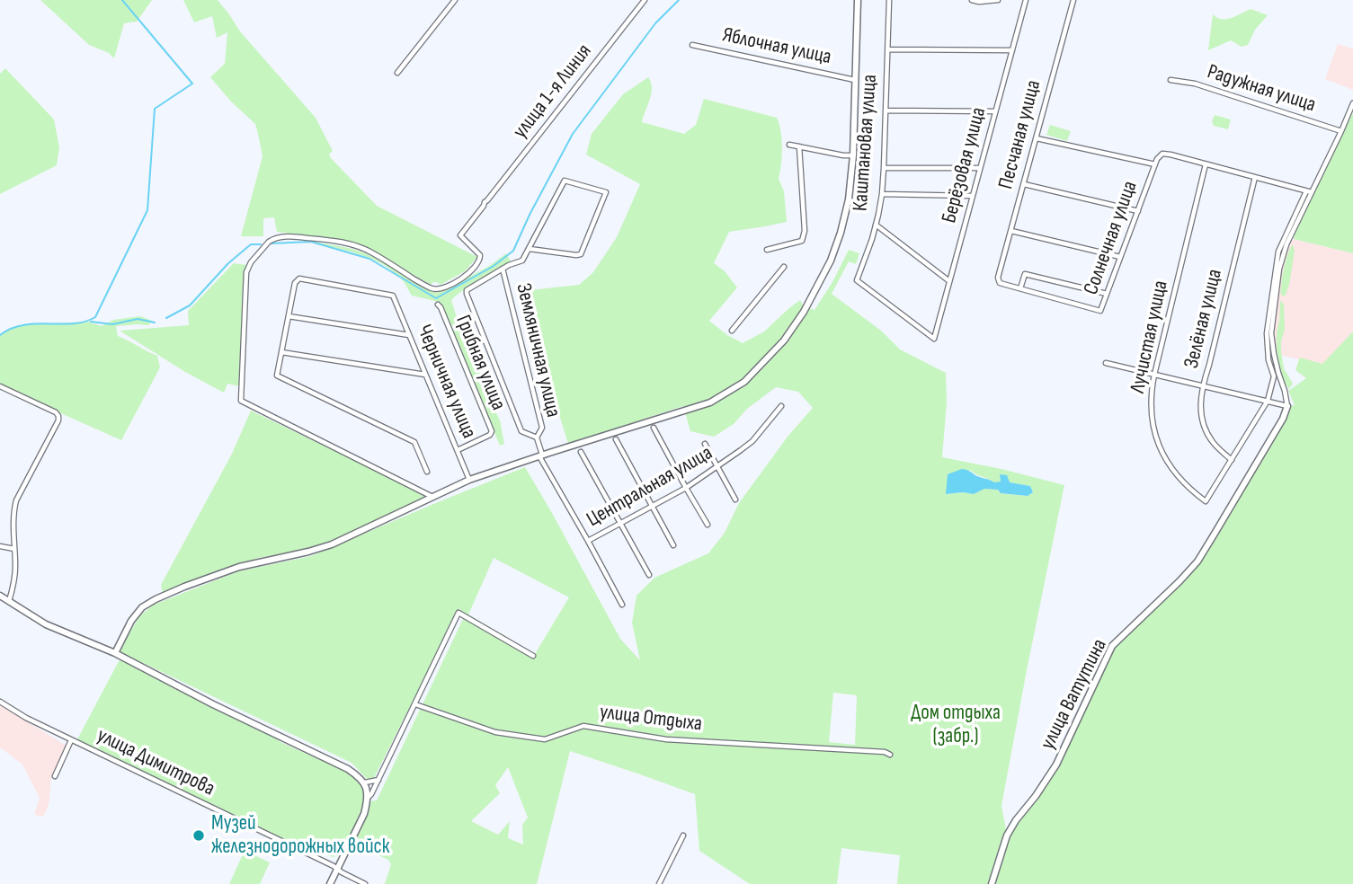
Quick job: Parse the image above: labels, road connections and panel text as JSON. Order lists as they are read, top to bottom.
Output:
{
  "streets": {
    "street": [
      "Яблочная улица",
      "Радужная улица",
      "улица 1-я Линия",
      "Песчаная улица",
      "Каштановая улица",
      "Берёзовая улица",
      "Солнечная улица",
      "Зелёная улица",
      "Лучистая улица",
      "Земляничная улица",
      "Грибная улица",
      "Черничная улица",
      "Центральная улица",
      "улица Ватутина",
      "улица Отдыха",
      "улица Димитрова"
    ]
  },
  "crossings": [
    ["Песчаная улица", "Солнечная улица"],
    ["Каштановая улица", "Берёзовая улица"],
    ["Солнечная улица", "Лучистая улица"],
    ["Зелёная улица", "Лучистая улица"],
    ["Грибная улица", "Черничная улица"]
  ],
  "parks": ["Дом отдыха (забр.)"],
  "places": ["Музей железнодорожных войск"]
}
